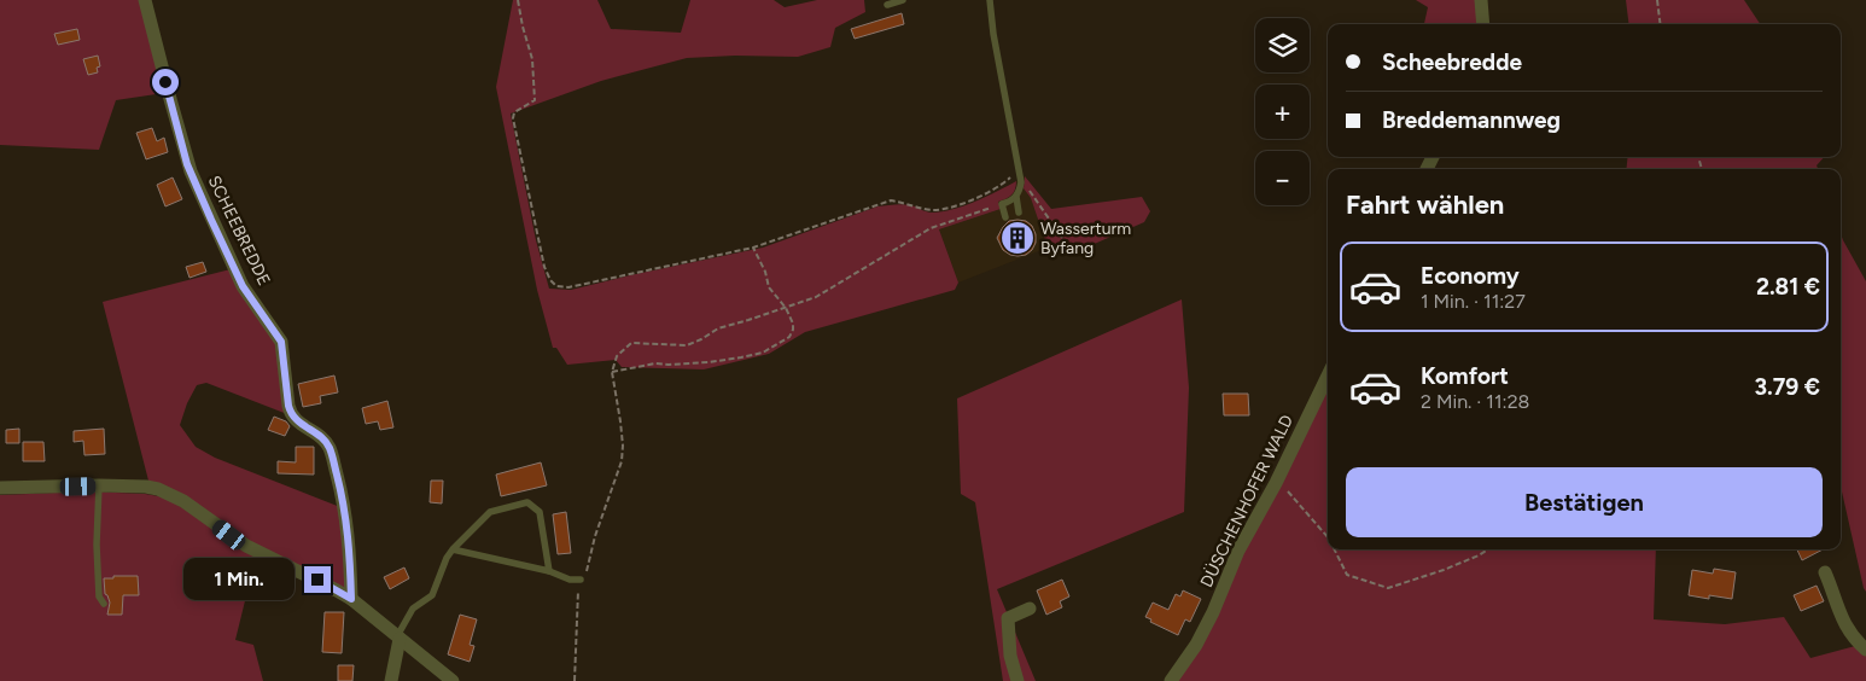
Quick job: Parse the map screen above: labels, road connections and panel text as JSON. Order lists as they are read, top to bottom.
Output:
{
  "streets": {
    "street": ["SCHEEBREDDE", "DÜSCHENHOFER WALD"]
  },
  "places": {
    "building": ["Wasserturm Byfang"]
  },
  "page": {
    "map_buttons": ["+", "−"],
    "banner": ["Scheebredde", "Breddemannweg"],
    "heading": "Fahrt wählen",
    "list": [
      {
        "name": "Economy",
        "note": "1 Min. · 11:27",
        "value": "2.81 €"
      },
      {
        "name": "Komfort",
        "note": "2 Min. · 11:28",
        "value": "3.79 €"
      }
    ],
    "buttons": "Bestätigen",
    "bubble": "1 Min."
  }
}
